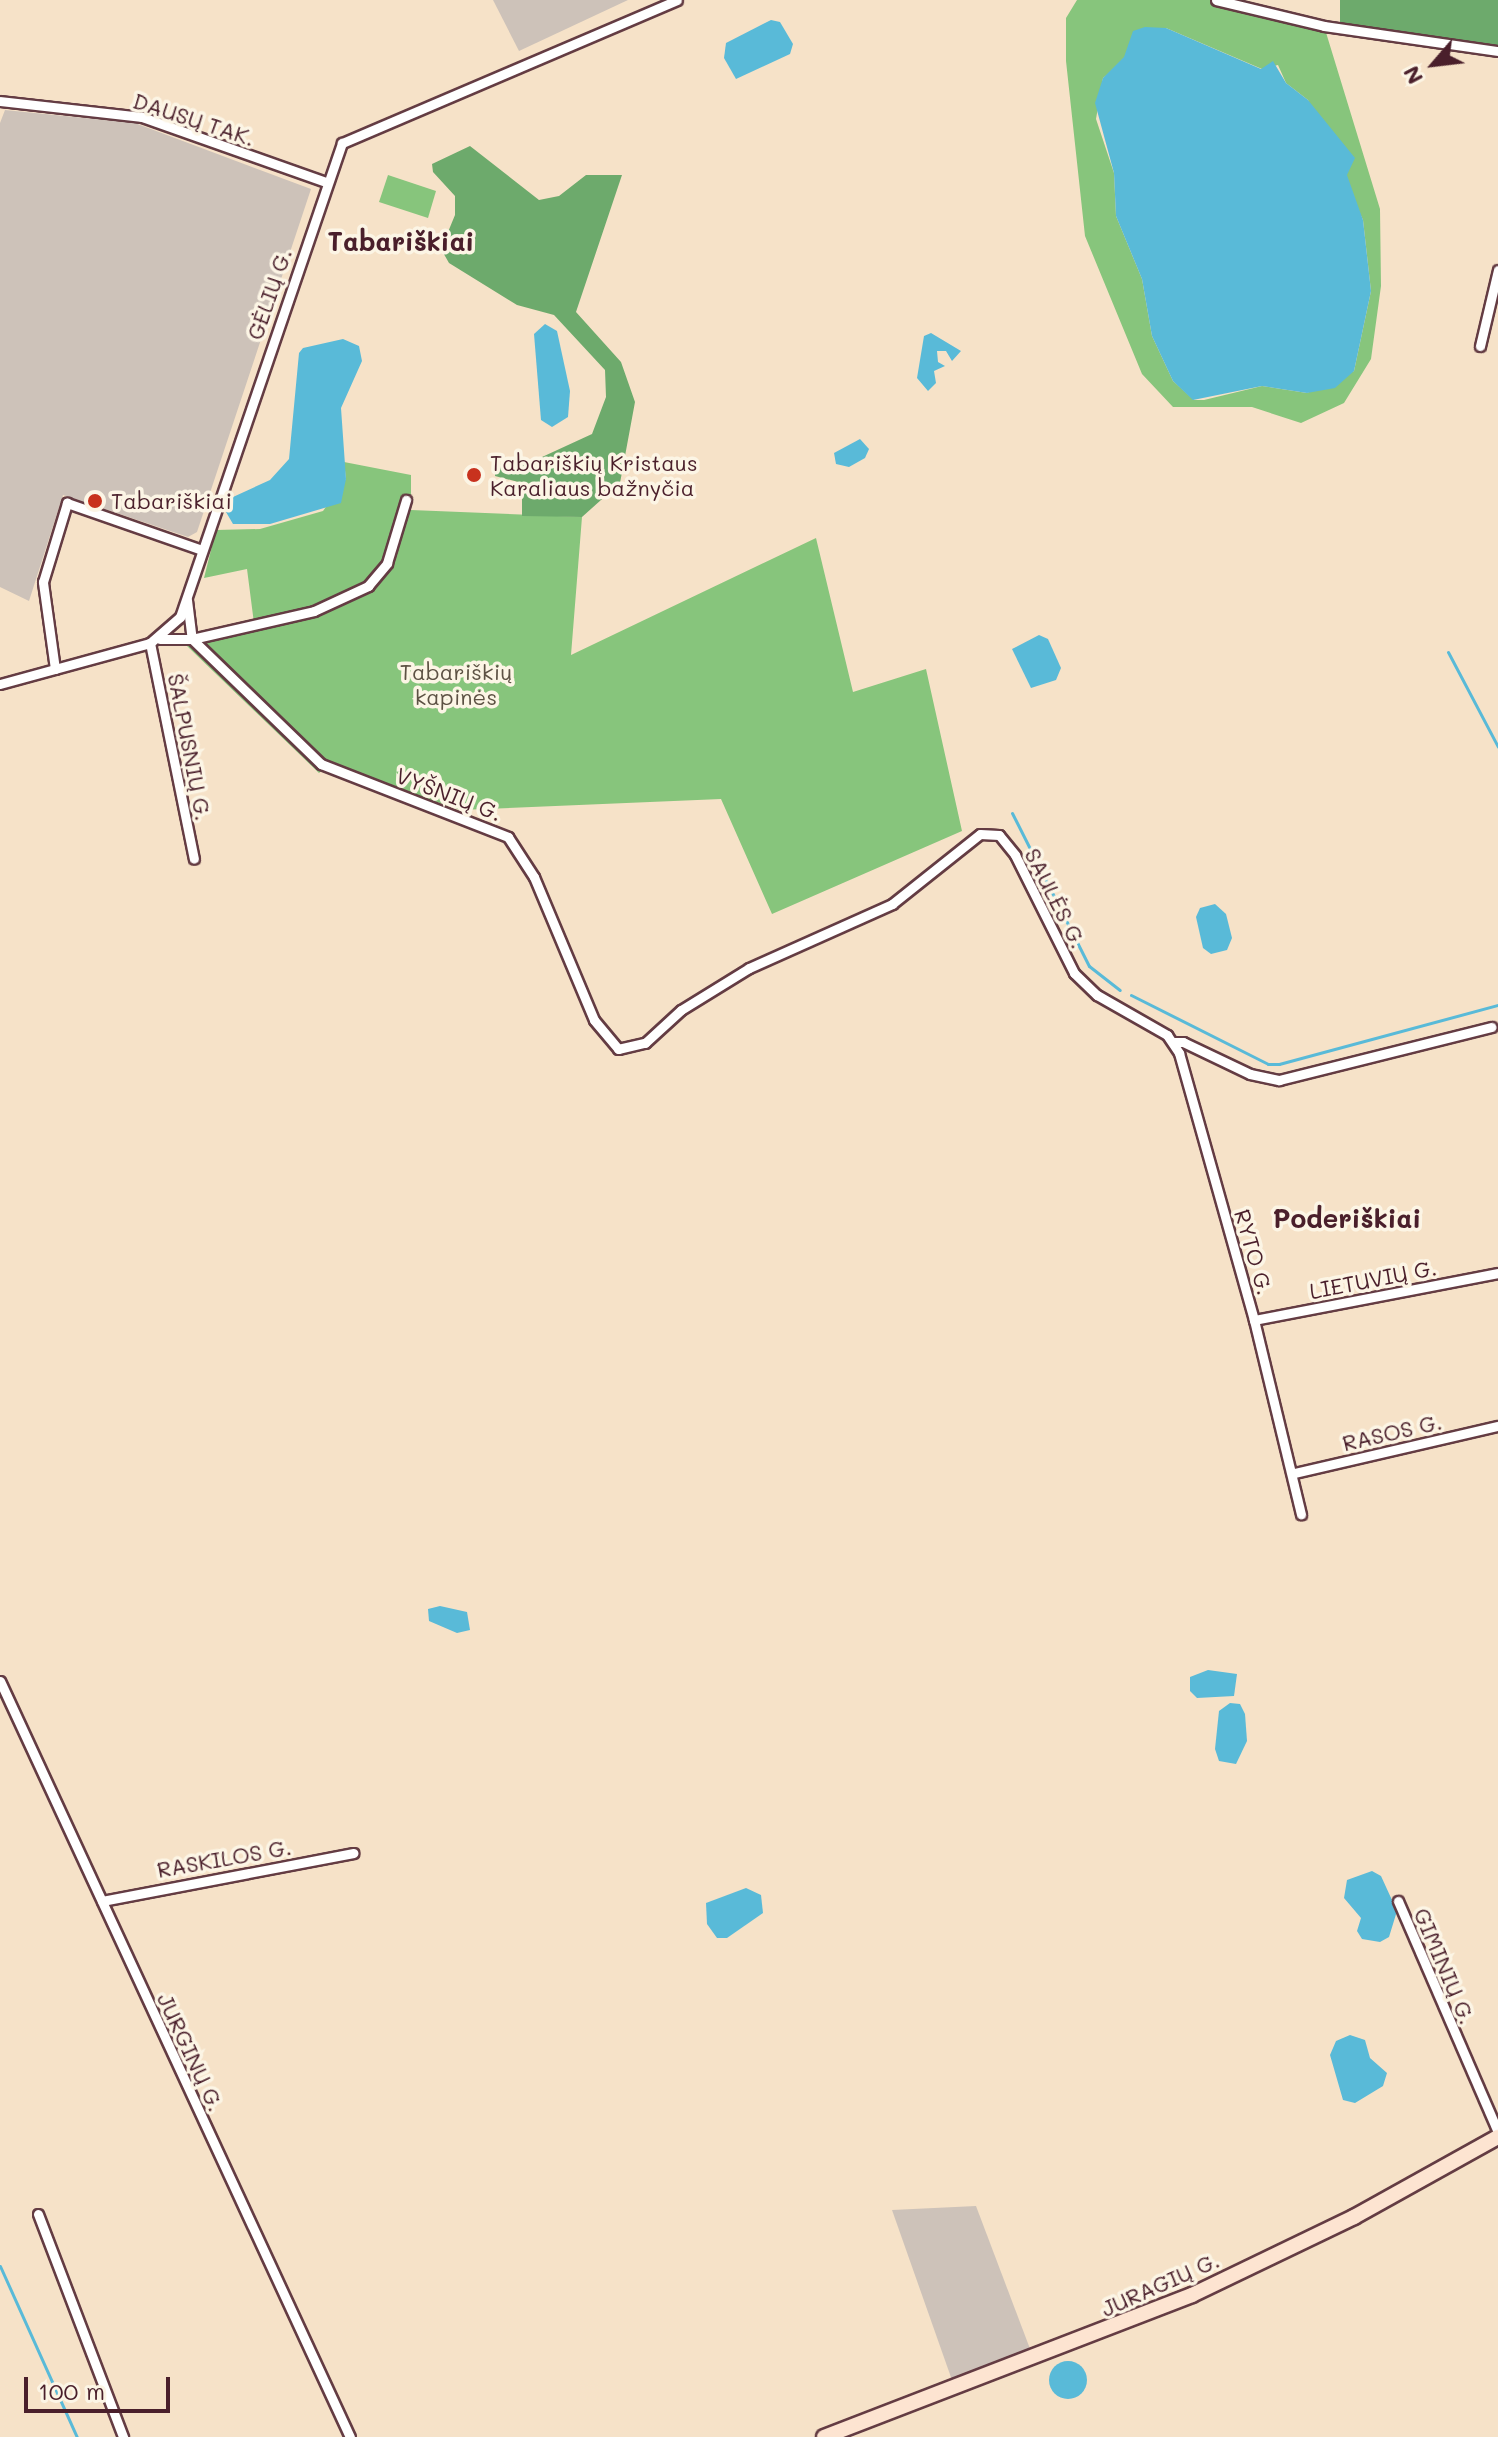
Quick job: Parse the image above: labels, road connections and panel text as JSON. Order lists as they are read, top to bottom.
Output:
{
  "streets": {
    "main road": ["JURAGIŲ G."],
    "street": [
      "DAUSŲ TAK.",
      "GĖLIŲ G.",
      "ŠALPUSNIŲ G.",
      "VYŠNIŲ G.",
      "SAULĖS G.",
      "RYTO G.",
      "LIETUVIŲ G.",
      "RASOS G.",
      "RASKILOS G.",
      "GIMINIŲ G.",
      "JURGINŲ G."
    ]
  },
  "crossings": [
    ["DAUSŲ TAK.", "GĖLIŲ G."],
    ["GĖLIŲ G.", "ŠALPUSNIŲ G."],
    ["VYŠNIŲ G.", "SAULĖS G."],
    ["SAULĖS G.", "RYTO G."],
    ["RYTO G.", "LIETUVIŲ G."],
    ["RYTO G.", "RASOS G."],
    ["RASKILOS G.", "JURGINŲ G."],
    ["GIMINIŲ G.", "JURAGIŲ G."]
  ],
  "districts": ["Tabariškiai", "Poderiškiai"],
  "parks": ["Tabariškių kapinės"],
  "places": ["Tabariškių Kristaus Karaliaus bažnyčia", "Tabariškiai"],
  "scale_bar": "100 m",
  "north": "bottom left"
}
